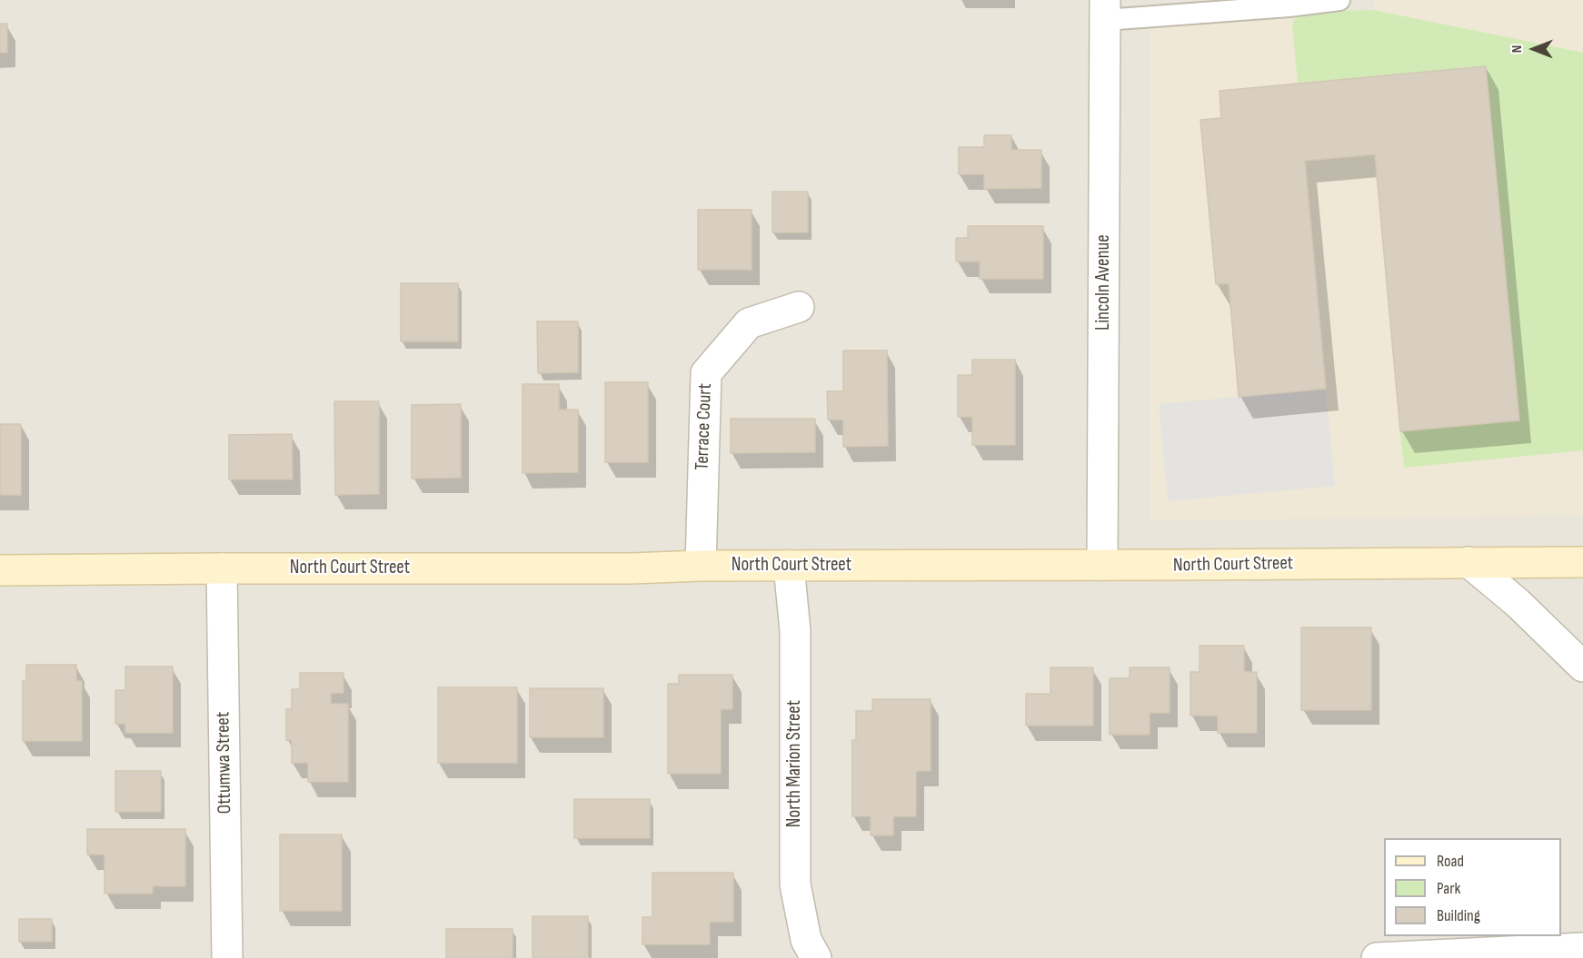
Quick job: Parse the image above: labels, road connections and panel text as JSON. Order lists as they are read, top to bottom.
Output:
{
  "streets": {
    "main road": ["North Court Street"],
    "street": [
      "Lincoln Avenue",
      "Terrace Court",
      "Ottumwa Street",
      "North Marion Street"
    ]
  },
  "crossings": [
    ["Lincoln Avenue", "North Court Street"],
    ["Terrace Court", "North Court Street"],
    ["North Court Street", "Ottumwa Street"],
    ["North Court Street", "North Marion Street"]
  ],
  "legend": ["Road", "Park", "Building"],
  "north": "left"
}
